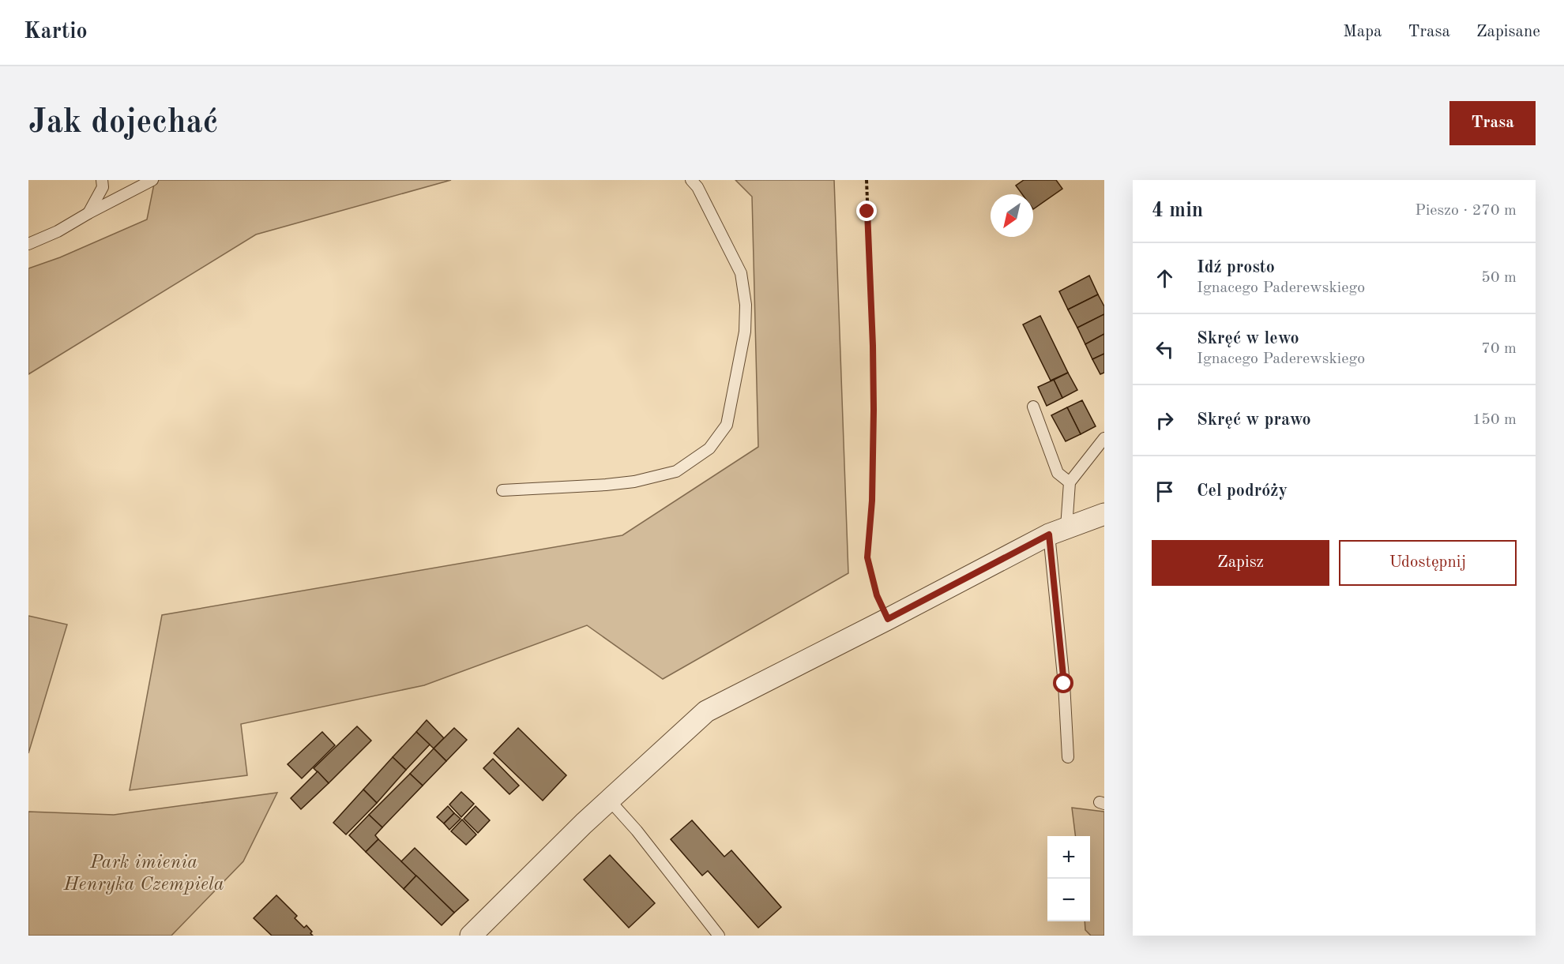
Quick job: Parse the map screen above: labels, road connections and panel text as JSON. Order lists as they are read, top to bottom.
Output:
{
  "parks": ["Park imienia Henryka Czempiela"],
  "north": "bottom left",
  "page": {
    "header": "Kartio",
    "nav": ["Mapa", "Trasa", "Zapisane"],
    "buttons": [
      "Trasa",
      ["Zapisz", "Udostępnij"]
    ],
    "title": "Jak dojechać",
    "heading": ["4 min", "Pieszo · 270 m"],
    "list": [
      ["Idź prosto", "Ignacego Paderewskiego", "50 m"],
      ["Skręć w lewo", "Ignacego Paderewskiego", "70 m"],
      ["Skręć w prawo", "150 m"],
      "Cel podróży"
    ],
    "map_buttons": ["+", "−"]
  }
}
